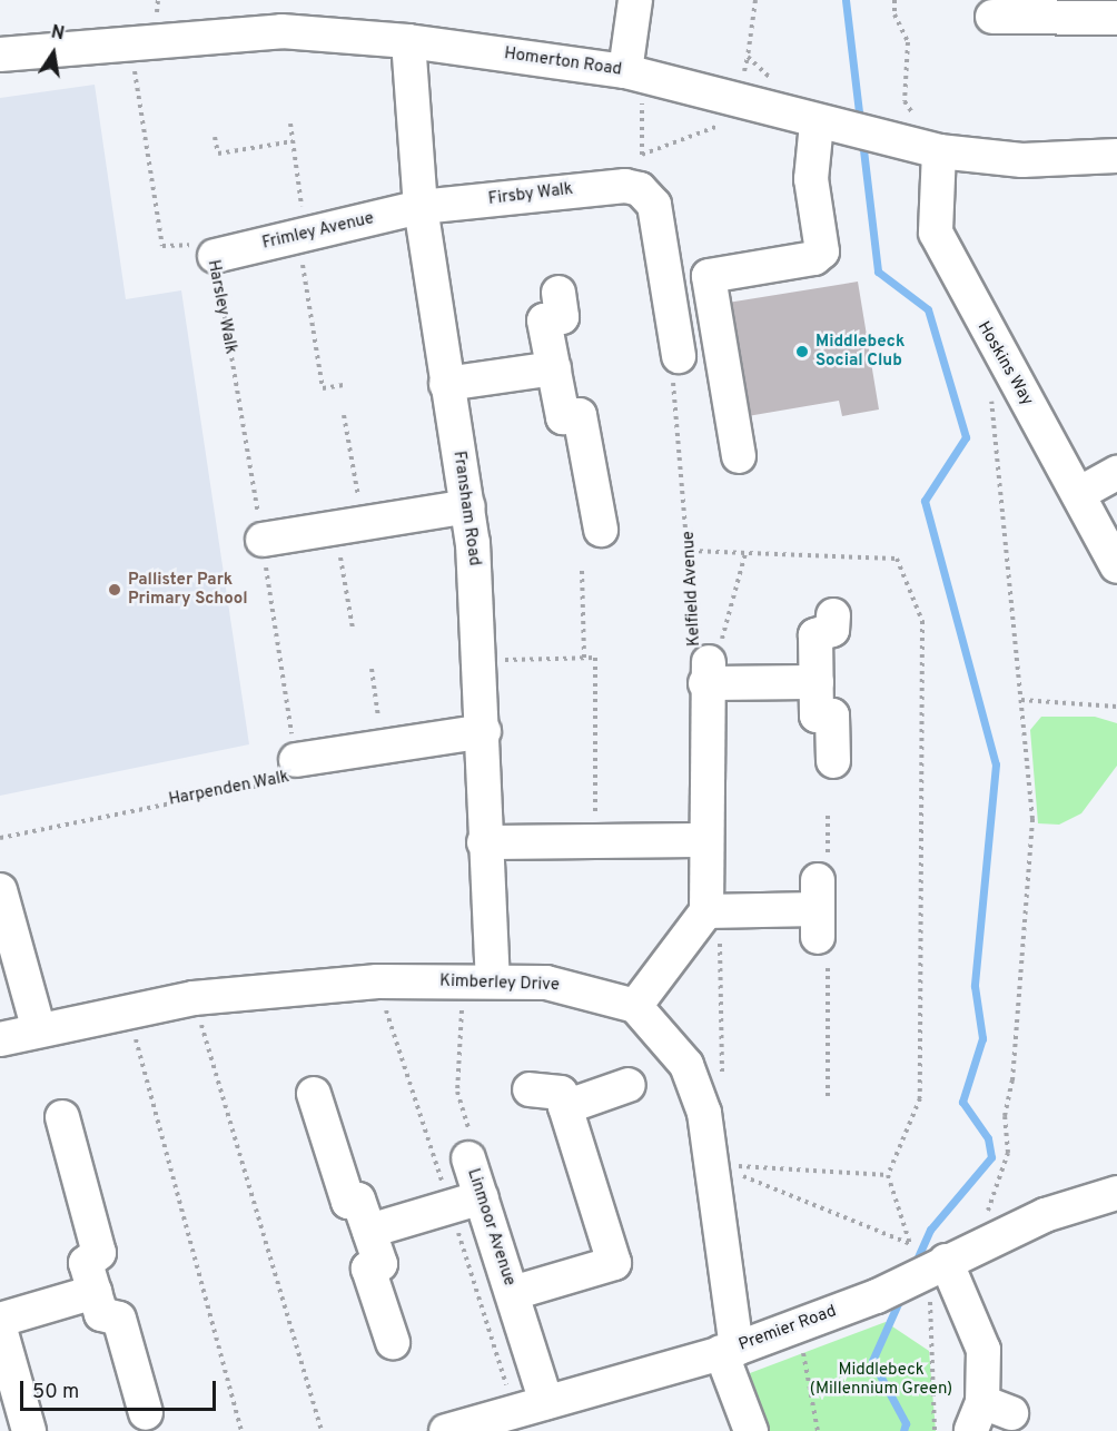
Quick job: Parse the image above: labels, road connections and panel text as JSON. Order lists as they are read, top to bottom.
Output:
{
  "streets": {
    "street": [
      "Homerton Road",
      "Firsby Walk",
      "Frimley Avenue",
      "Hoskins Way",
      "Fransham Road",
      "Harpenden Walk",
      "Kimberley Drive",
      "Linmoor Avenue",
      "Premier Road"
    ],
    "path": ["Harsley Walk", "Kelfield Avenue"]
  },
  "crossings": [
    ["Homerton Road", "Harsley Walk"],
    ["Homerton Road", "Hoskins Way"],
    ["Homerton Road", "Fransham Road"],
    ["Firsby Walk", "Frimley Avenue"],
    ["Firsby Walk", "Fransham Road"],
    ["Frimley Avenue", "Harsley Walk"],
    ["Frimley Avenue", "Fransham Road"],
    ["Harsley Walk", "Harpenden Walk"],
    ["Fransham Road", "Harpenden Walk"],
    ["Fransham Road", "Kimberley Drive"],
    ["Fransham Road", "Linmoor Avenue"],
    ["Kimberley Drive", "Linmoor Avenue"],
    ["Linmoor Avenue", "Premier Road"]
  ],
  "parks": ["Middlebeck (Millennium Green)"],
  "places": ["Middlebeck Social Club", "Pallister Park Primary School"],
  "scale_bar": "50 m",
  "north": "top"
}
